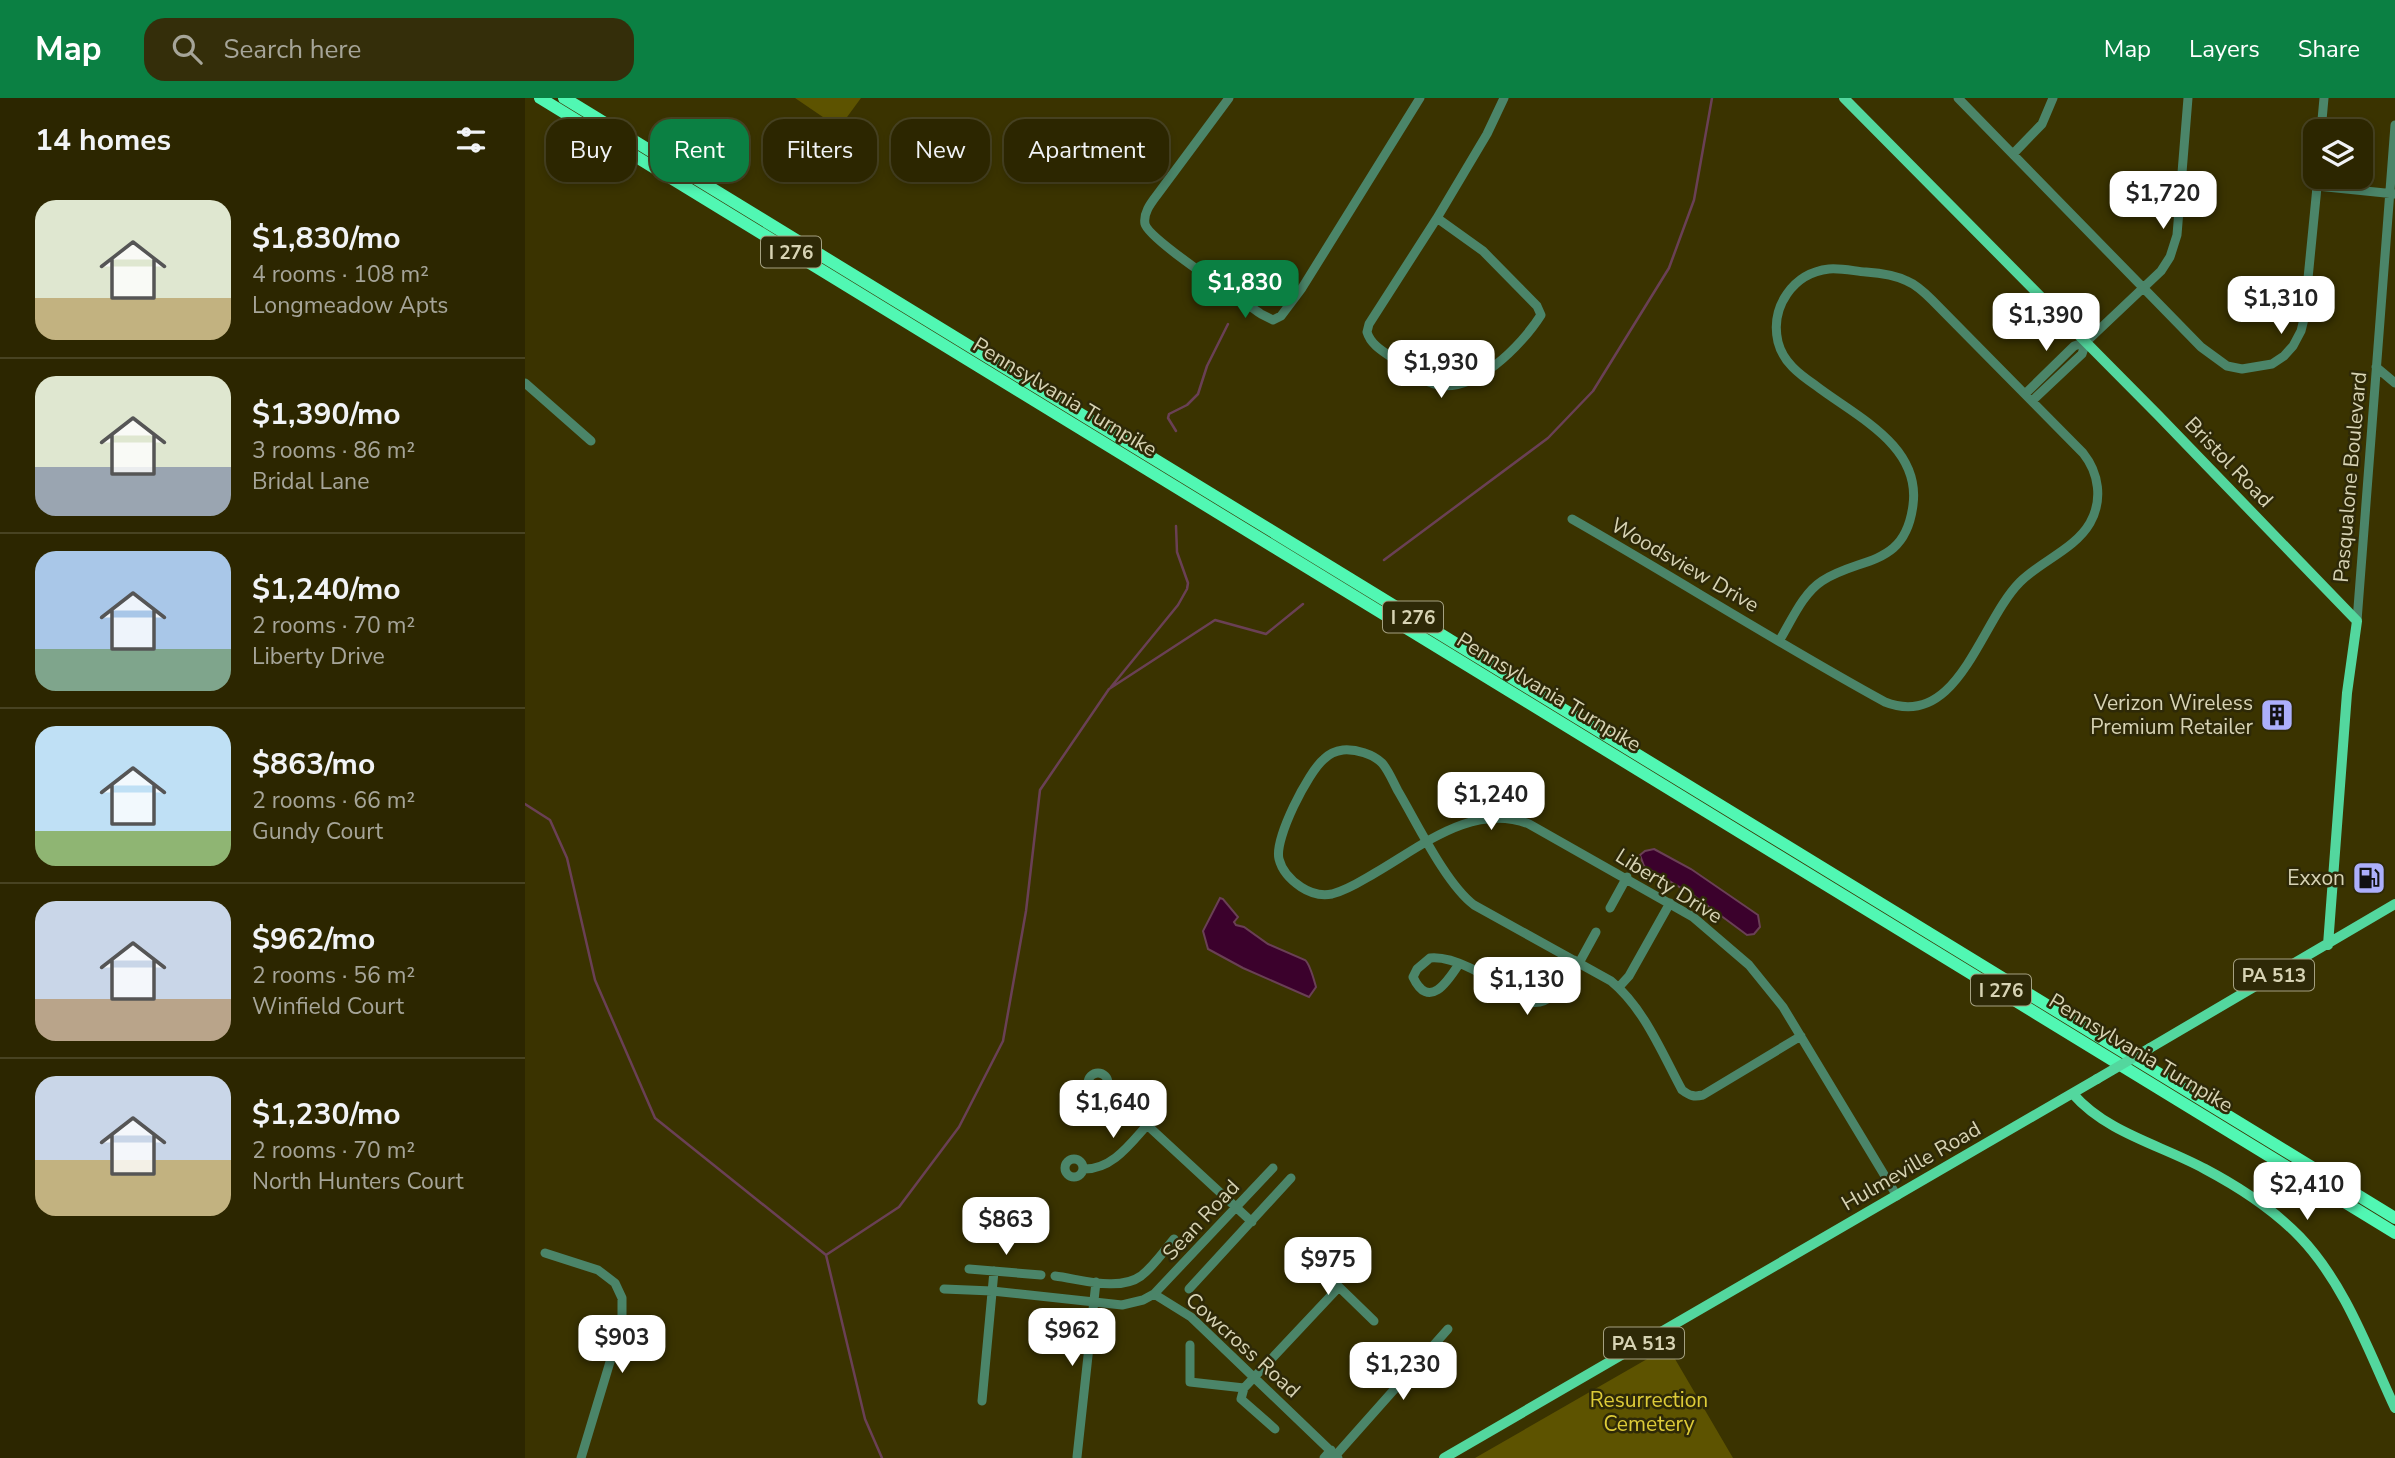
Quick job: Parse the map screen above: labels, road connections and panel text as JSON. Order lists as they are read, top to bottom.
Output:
{
  "streets": {
    "highway": ["I 276", "Pennsylvania Turnpike"],
    "main road": ["Bristol Road", "PA 513", "Hulmeville Road"],
    "street": [
      "Pasqualone Boulevard",
      "Woodsview Drive",
      "Liberty Drive",
      "Sean Road",
      "Cowcross Road"
    ]
  },
  "crossings": [
    ["Bristol Road", "Pasqualone Boulevard"],
    ["Liberty Drive", "Hulmeville Road"],
    ["Sean Road", "Cowcross Road"]
  ],
  "parks": ["Resurrection Cemetery"],
  "places": {
    "building": ["Verizon Wireless Premium Retailer"],
    "fuel station": ["Exxon"]
  },
  "page": {
    "header": "Map",
    "search": "Search here",
    "nav": ["Map", "Layers", "Share"],
    "heading": "14 homes",
    "chip": [
      "Buy",
      "Rent",
      "Filters",
      "New",
      "Apartment"
    ],
    "price": [
      "$1,720",
      "$1,830",
      "$1,310",
      "$1,390",
      "$1,930",
      "$1,240",
      "$1,130",
      "$1,640",
      "$2,410",
      "$863",
      "$975",
      "$962",
      "$903",
      "$1,230"
    ],
    "list": [
      {
        "name": "$1,830/mo",
        "note": "4 rooms · 108 m² · Longmeadow Apts"
      },
      {
        "name": "$1,390/mo",
        "note": "3 rooms · 86 m² · Bridal Lane"
      },
      {
        "name": "$1,240/mo",
        "note": "2 rooms · 70 m² · Liberty Drive"
      },
      {
        "name": "$863/mo",
        "note": "2 rooms · 66 m² · Gundy Court"
      },
      {
        "name": "$962/mo",
        "note": "2 rooms · 56 m² · Winfield Court"
      },
      {
        "name": "$1,230/mo",
        "note": "2 rooms · 70 m² · North Hunters Court"
      }
    ]
  }
}
